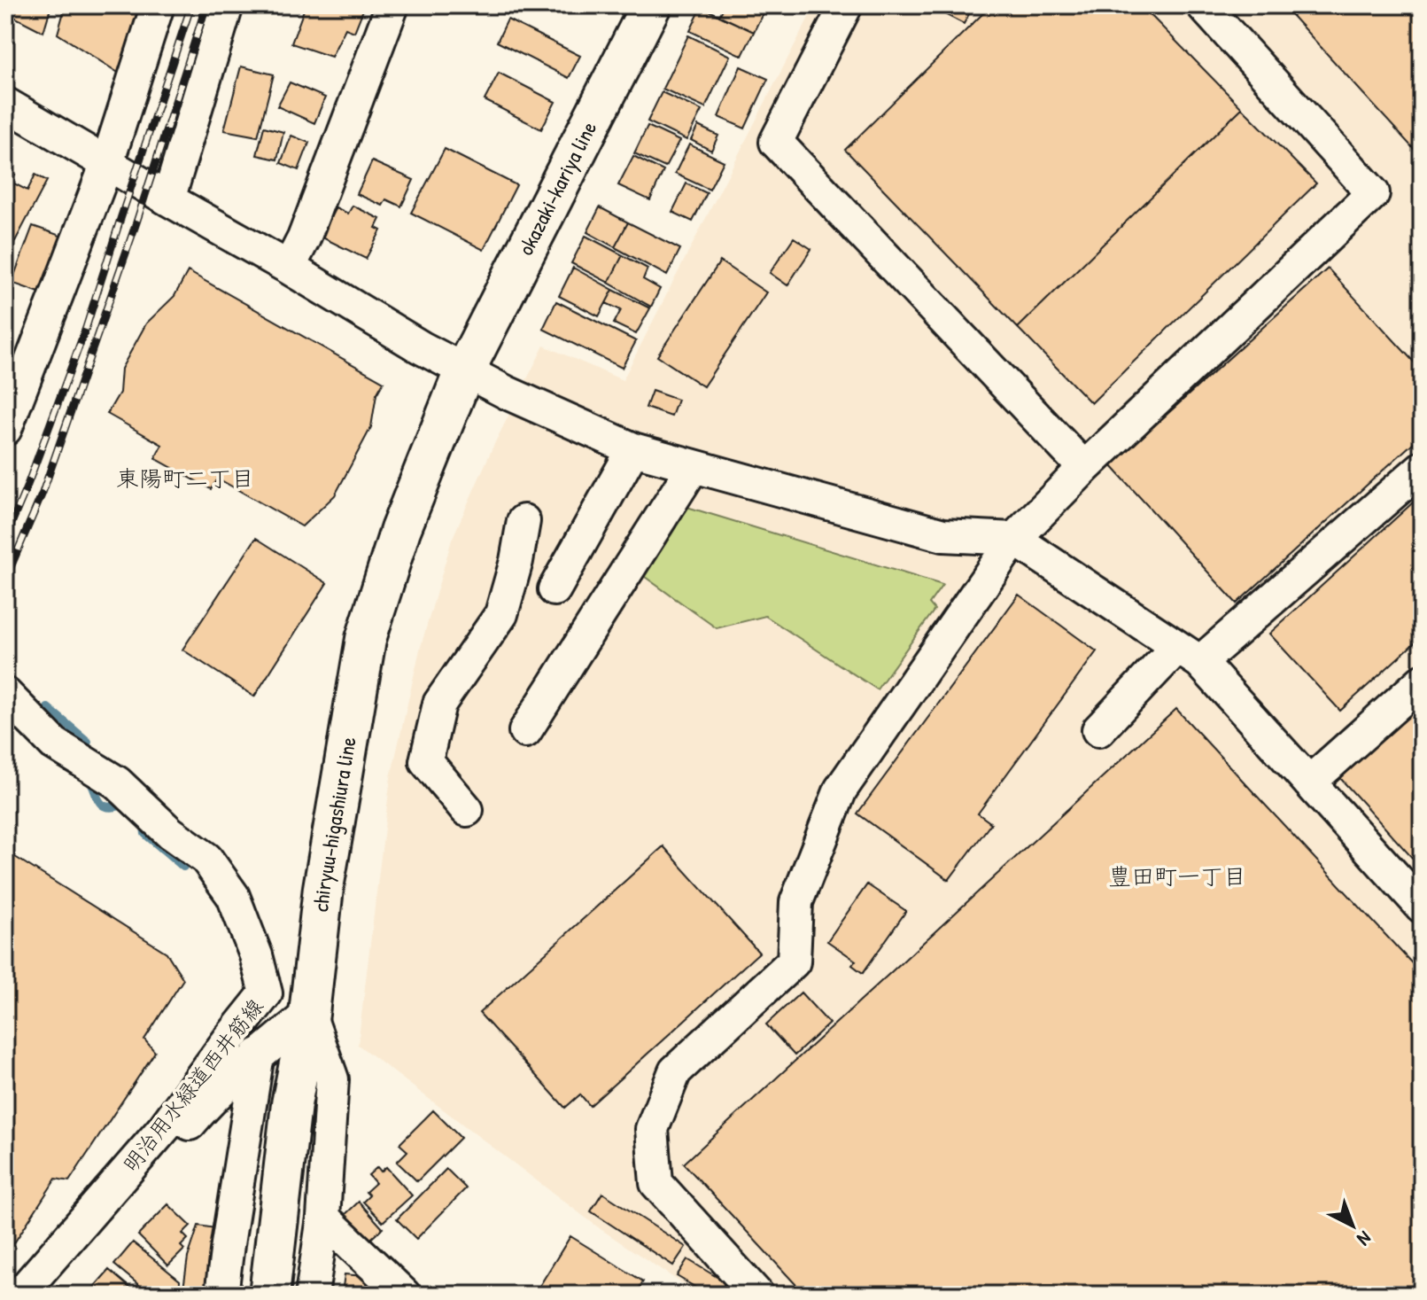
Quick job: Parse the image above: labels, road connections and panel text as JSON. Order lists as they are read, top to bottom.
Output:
{
  "streets": {
    "main road": ["okazaki-kariya line", "chiryuu-higashiura line"],
    "street": ["明治用水緑道西井筋線"]
  },
  "crossings": [
    ["okazaki-kariya line", "chiryuu-higashiura line"]
  ],
  "districts": ["東陽町二丁目", "豊田町一丁目"],
  "north": "bottom right"
}
